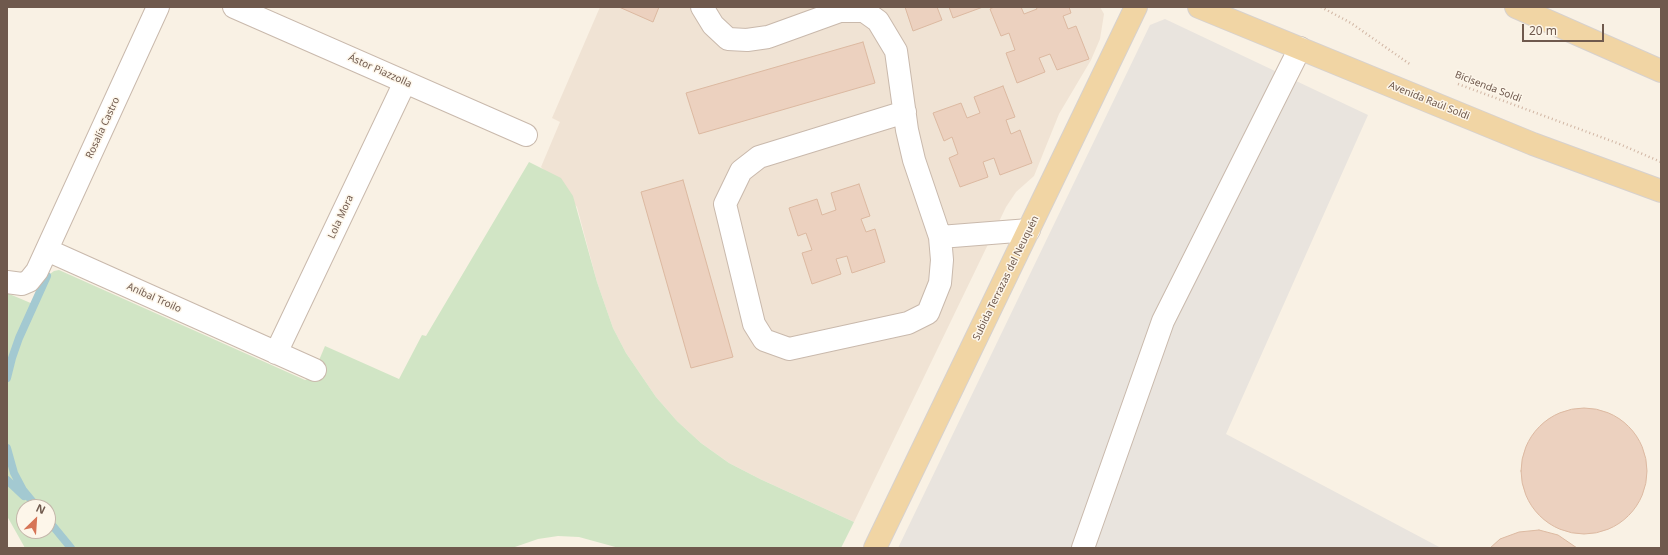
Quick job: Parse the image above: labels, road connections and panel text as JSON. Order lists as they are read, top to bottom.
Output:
{
  "streets": {
    "main road": ["Avenida Raúl Soldi", "Subida Terrazas del Neuquén"],
    "street": [
      "Ástor Piazzolla",
      "Rosalía Castro",
      "Lola Mora",
      "Aníbal Troilo"
    ],
    "path": ["Bicisenda Soldi"]
  },
  "crossings": [
    ["Ástor Piazzolla", "Lola Mora"],
    ["Rosalía Castro", "Aníbal Troilo"],
    ["Lola Mora", "Aníbal Troilo"]
  ],
  "scale_bar": "20 m",
  "north": "top right"
}
